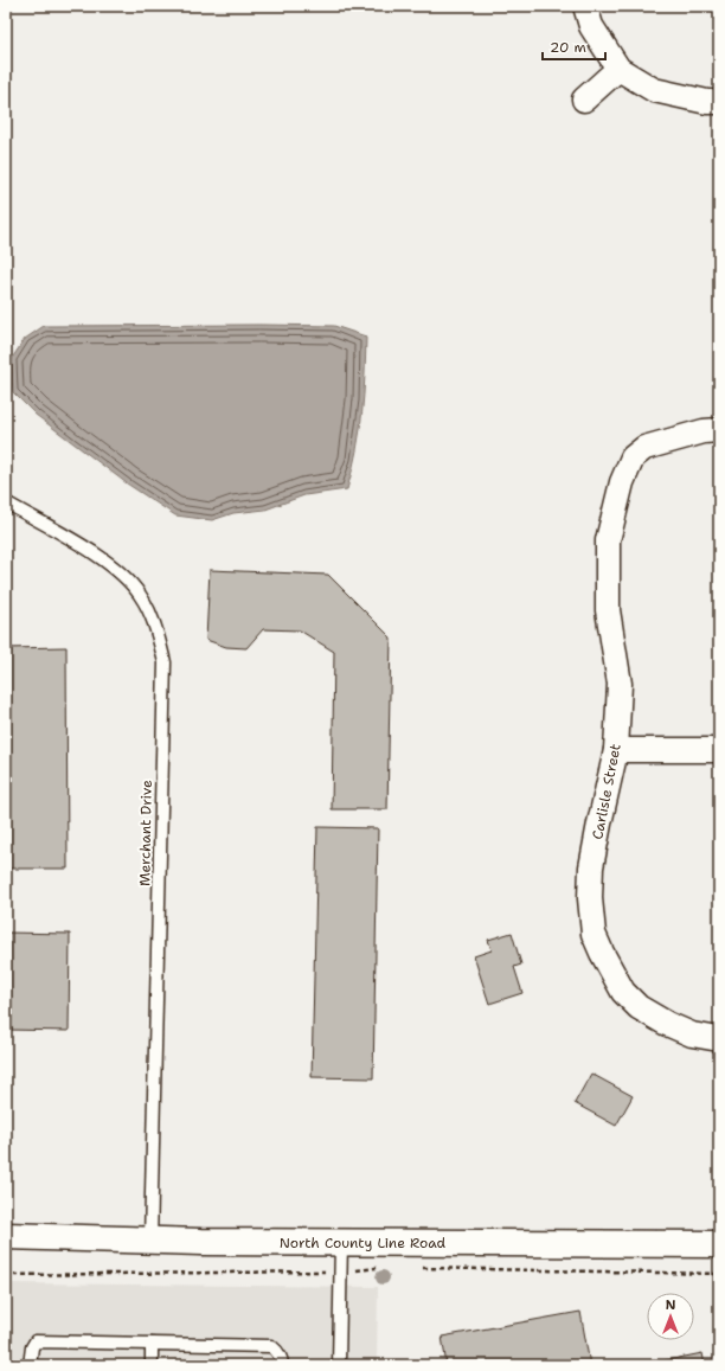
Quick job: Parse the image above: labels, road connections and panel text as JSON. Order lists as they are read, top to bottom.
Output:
{
  "streets": {
    "street": ["Carlisle Street", "North County Line Road"],
    "lane": ["Merchant Drive"]
  },
  "crossings": [
    ["Merchant Drive", "North County Line Road"]
  ],
  "scale_bar": "20 m",
  "north": "top"
}
